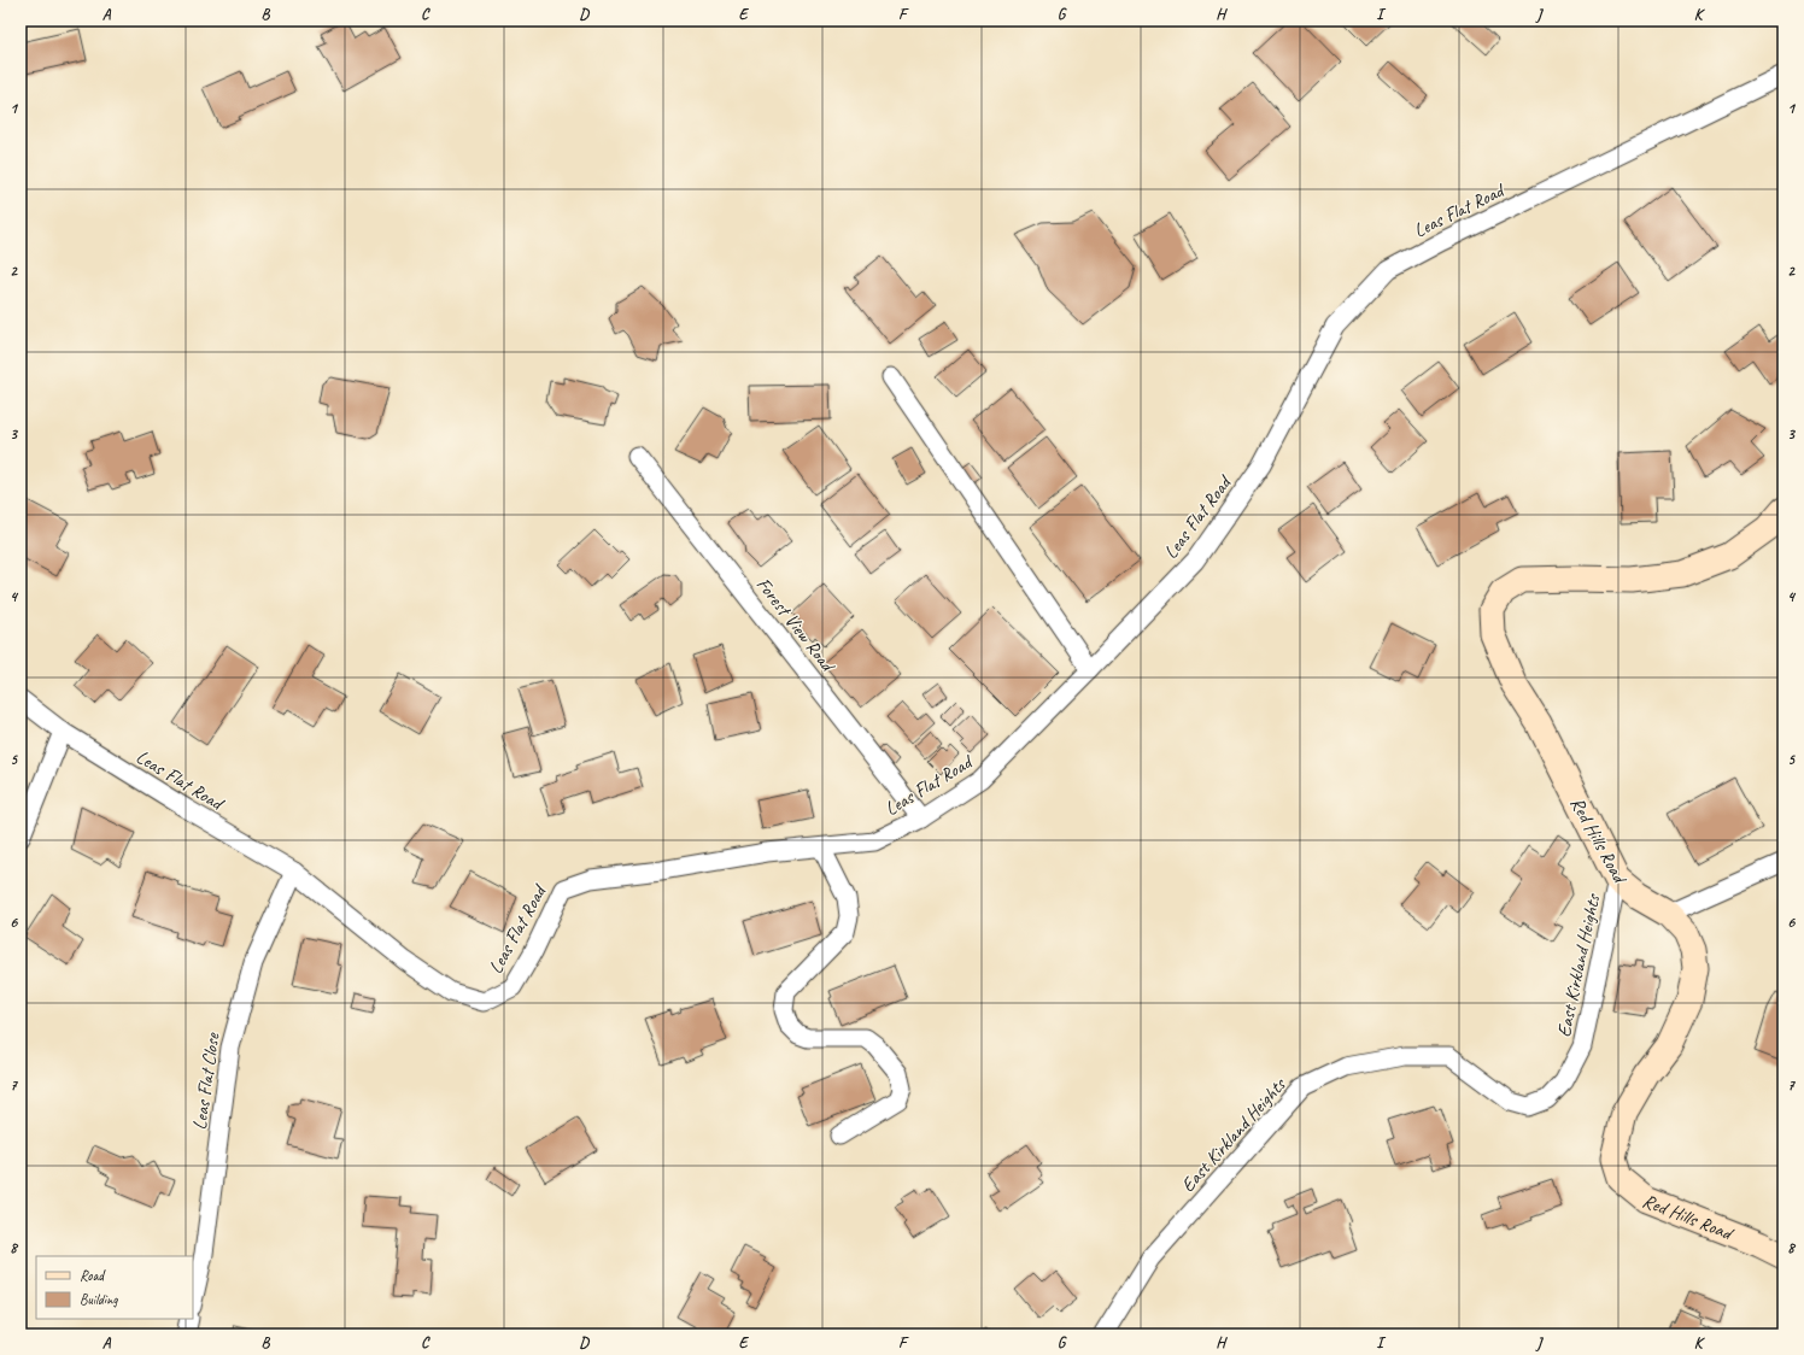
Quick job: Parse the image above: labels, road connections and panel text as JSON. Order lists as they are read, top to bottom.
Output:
{
  "streets": {
    "main road": ["Red Hills Road"],
    "street": [
      "Leas Flat Road",
      "Forest View Road",
      "East Kirkland Heights",
      "Leas Flat Close"
    ]
  },
  "crossings": [
    ["Leas Flat Road", "Forest View Road"],
    ["Leas Flat Road", "Leas Flat Close"],
    ["Red Hills Road", "East Kirkland Heights"]
  ],
  "legend": ["Road", "Building"],
  "grid": {
    "columns": [
      "A",
      "B",
      "C",
      "D",
      "E",
      "F",
      "G",
      "H",
      "I",
      "J",
      "K"
    ],
    "rows": [
      "1",
      "2",
      "3",
      "4",
      "5",
      "6",
      "7",
      "8"
    ]
  }
}
